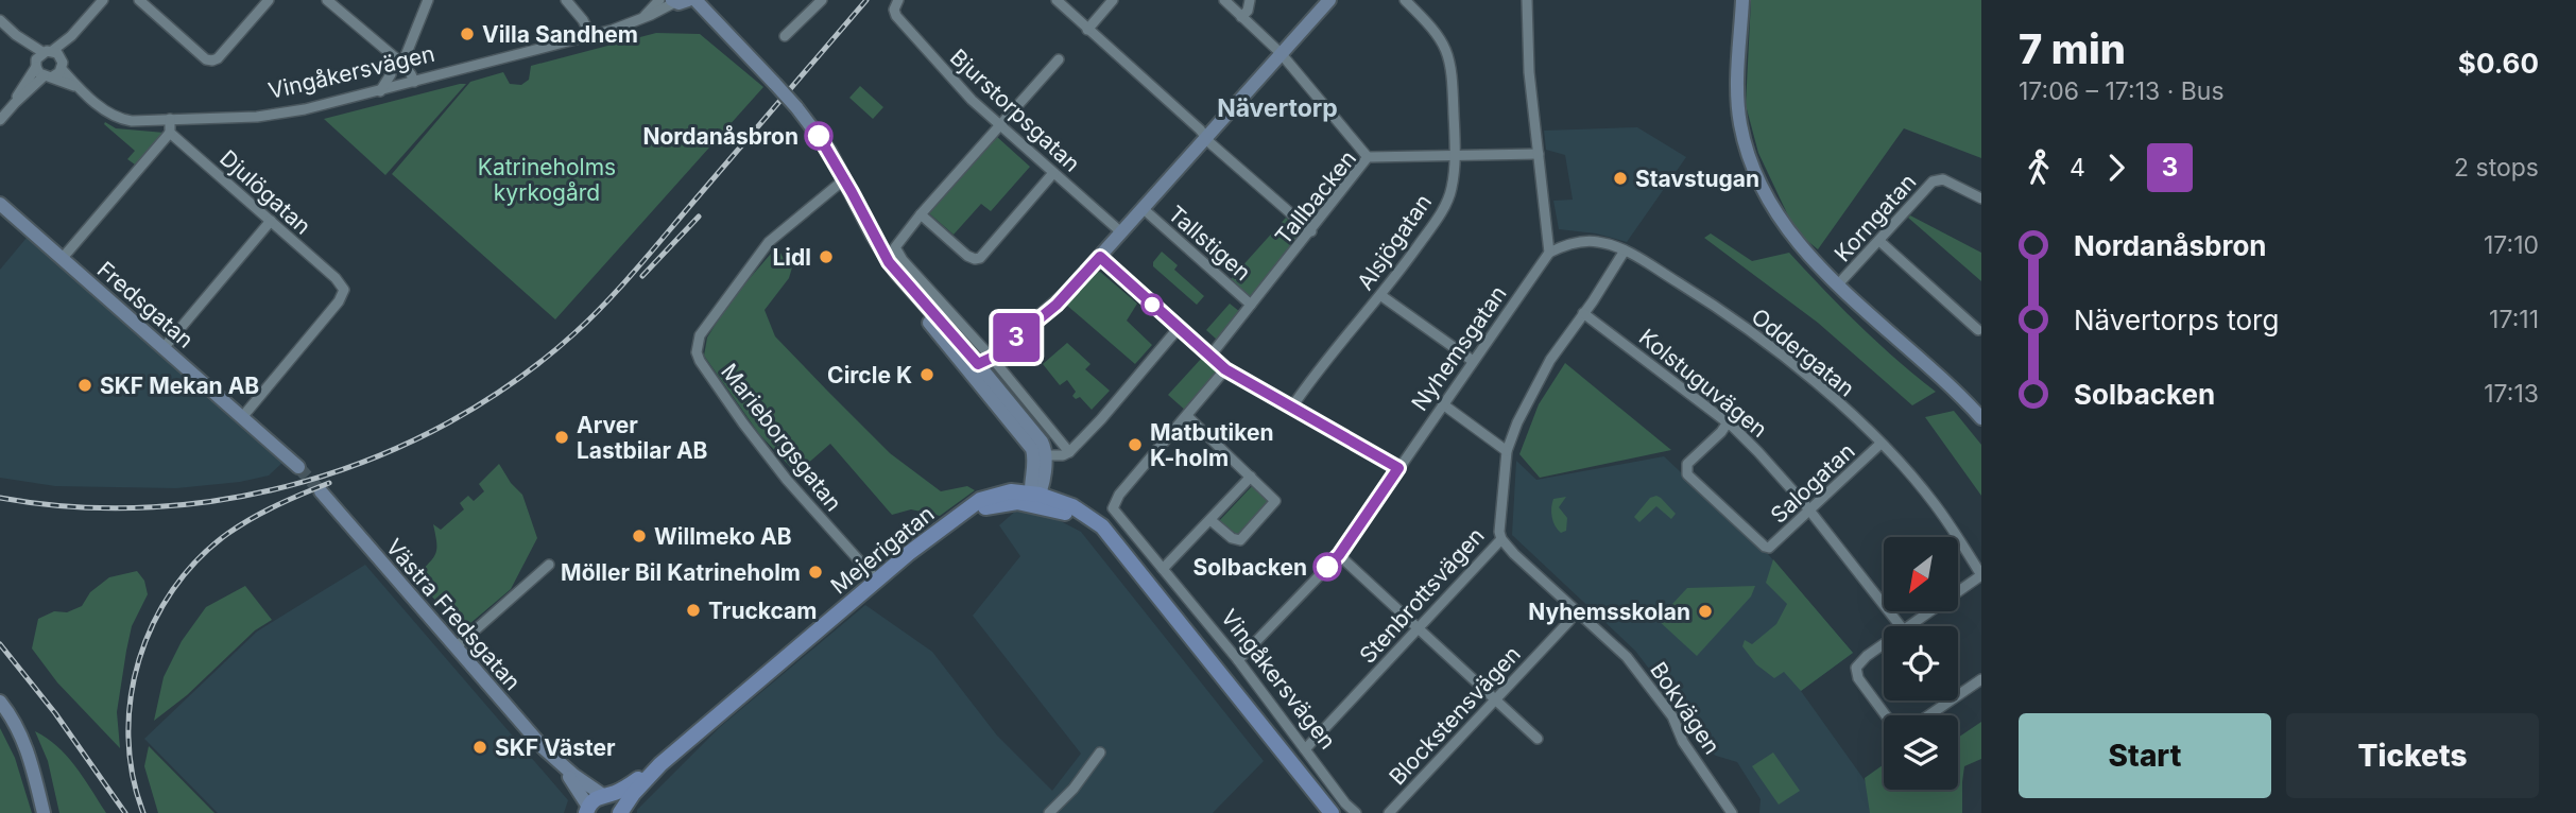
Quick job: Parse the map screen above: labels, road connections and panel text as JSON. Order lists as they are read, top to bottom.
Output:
{
  "streets": {
    "main road": ["Vingåkersvägen", "Mejerigatan"],
    "street": [
      "Bjurstorpsgatan",
      "Djulögatan",
      "Tallbacken",
      "Korngatan",
      "Alsjögatan",
      "Tallstigen",
      "Fredsgatan",
      "Nyhemsgatan",
      "Oddergatan",
      "Kolstuguvägen",
      "Marieborgsgatan",
      "Salogatan",
      "Stenbrottsvägen",
      "Västra Fredsgatan",
      "Bokvägen",
      "Blockstensvägen"
    ]
  },
  "crossings": [
    ["Vingåkersvägen", "Nyhemsgatan"],
    ["Vingåkersvägen", "Marieborgsgatan"],
    ["Vingåkersvägen", "Mejerigatan"],
    ["Vingåkersvägen", "Stenbrottsvägen"],
    ["Djulögatan", "Fredsgatan"],
    ["Tallbacken", "Alsjögatan"],
    ["Tallbacken", "Tallstigen"],
    ["Nyhemsgatan", "Oddergatan"],
    ["Oddergatan", "Salogatan"],
    ["Oddergatan", "Stenbrottsvägen"],
    ["Kolstuguvägen", "Salogatan"],
    ["Kolstuguvägen", "Stenbrottsvägen"],
    ["Marieborgsgatan", "Mejerigatan"],
    ["Mejerigatan", "Västra Fredsgatan"],
    ["Stenbrottsvägen", "Bokvägen"],
    ["Bokvägen", "Blockstensvägen"]
  ],
  "districts": ["Nävertorp"],
  "parks": ["Katrineholms kyrkogård"],
  "places": [
    "Villa Sandhem",
    "Nordanåsbron",
    "Stavstugan",
    "Lidl",
    "Circle K",
    "SKF Mekan AB",
    "Arver Lastbilar AB",
    "Matbutiken K-holm",
    "Willmeko AB",
    "Solbacken",
    "Möller Bil Katrineholm",
    "Truckcam",
    "Nyhemsskolan",
    "SKF Väster"
  ],
  "lines": ["bus line 3"],
  "north": "bottom left",
  "page": {
    "on_map": "3",
    "heading": ["7 min", "17:06 – 17:13 · Bus", "$0.60"],
    "legs": ["4", "3", "2 stops"],
    "list": [
      {
        "name": "Nordanåsbron",
        "value": "17:10"
      },
      {
        "name": "Nävertorps torg",
        "value": "17:11"
      },
      {
        "name": "Solbacken",
        "value": "17:13"
      }
    ],
    "buttons": ["Start", "Tickets"]
  }
}
